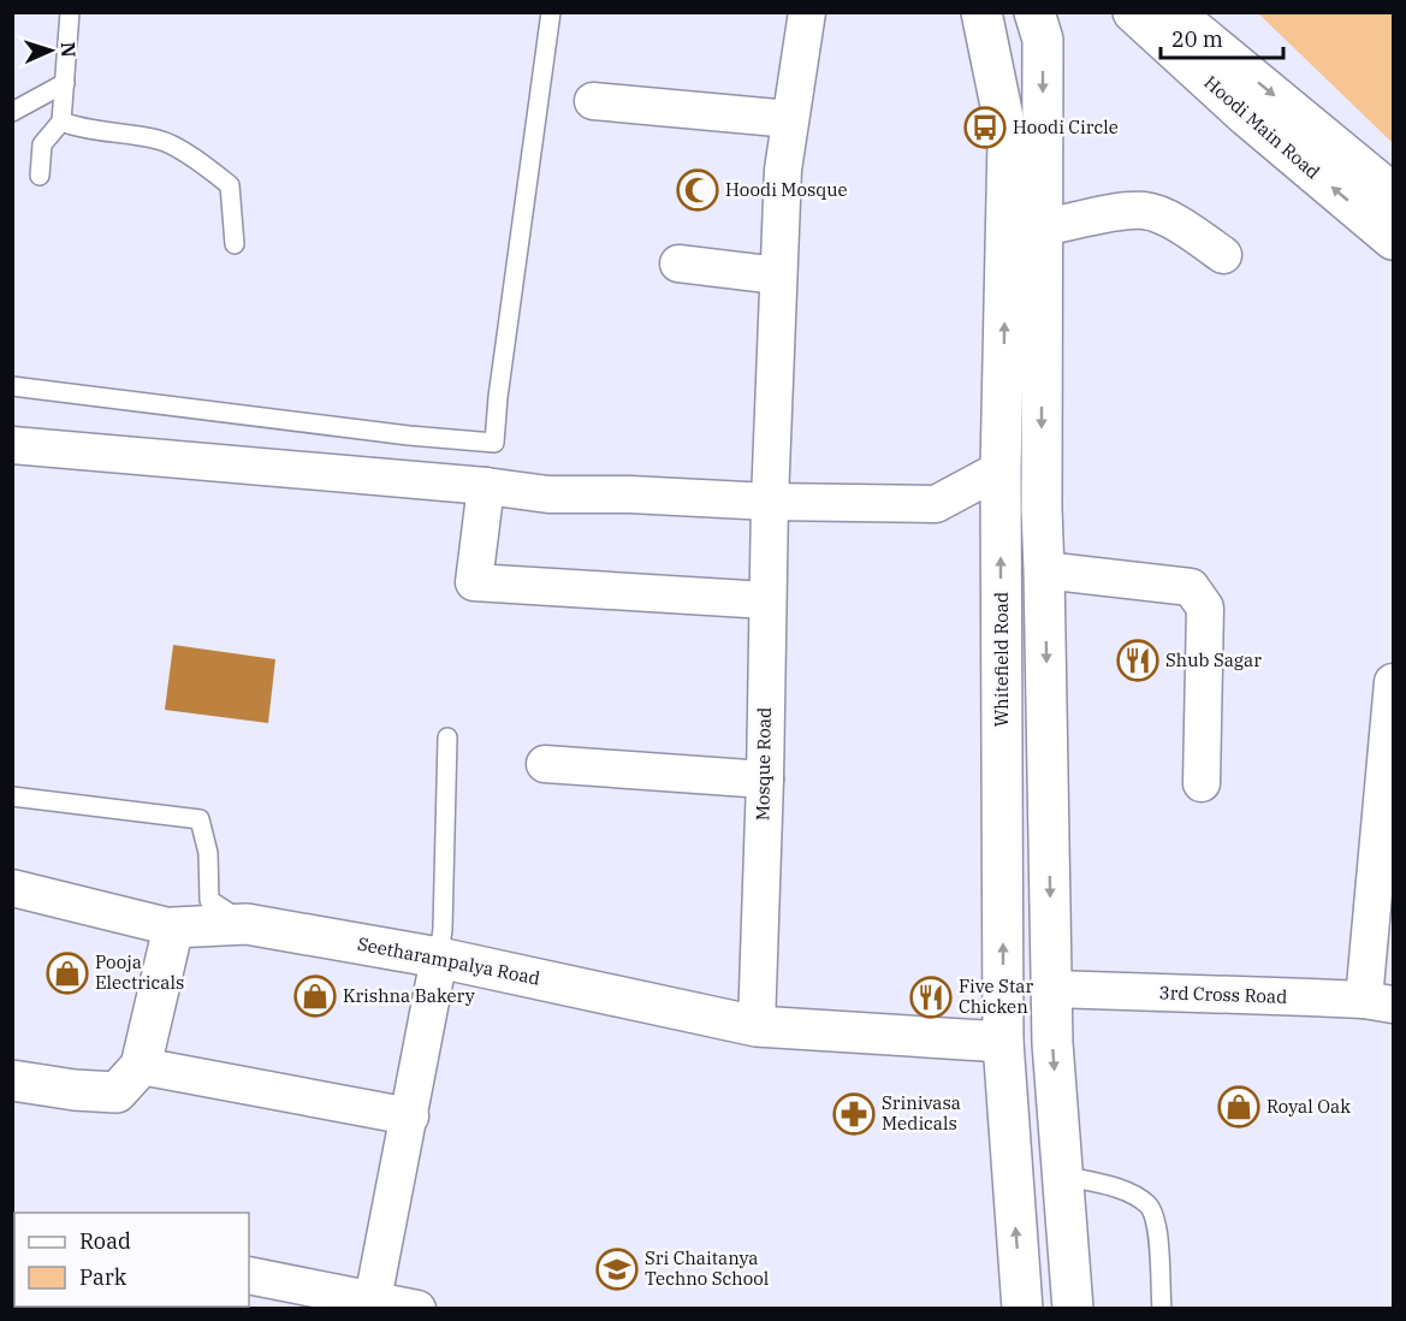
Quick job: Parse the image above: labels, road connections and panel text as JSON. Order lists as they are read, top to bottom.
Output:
{
  "streets": {
    "main road": ["Hoodi Main Road", "Whitefield Road", "Seetharampalya Road"],
    "street": ["Mosque Road", "3rd Cross Road"]
  },
  "crossings": [
    ["Whitefield Road", "Seetharampalya Road"],
    ["Mosque Road", "Seetharampalya Road"]
  ],
  "places": {
    "bus stop": ["Hoodi Circle"],
    "mosque": ["Hoodi Mosque"],
    "restaurant": ["Shub Sagar", "Five Star Chicken"],
    "shop": ["Pooja Electricals", "Krishna Bakery", "Royal Oak"],
    "pharmacy": ["Srinivasa Medicals"],
    "school or university": ["Sri Chaitanya Techno School"]
  },
  "legend": ["Road", "Park"],
  "scale_bar": "20 m",
  "north": "right"
}
